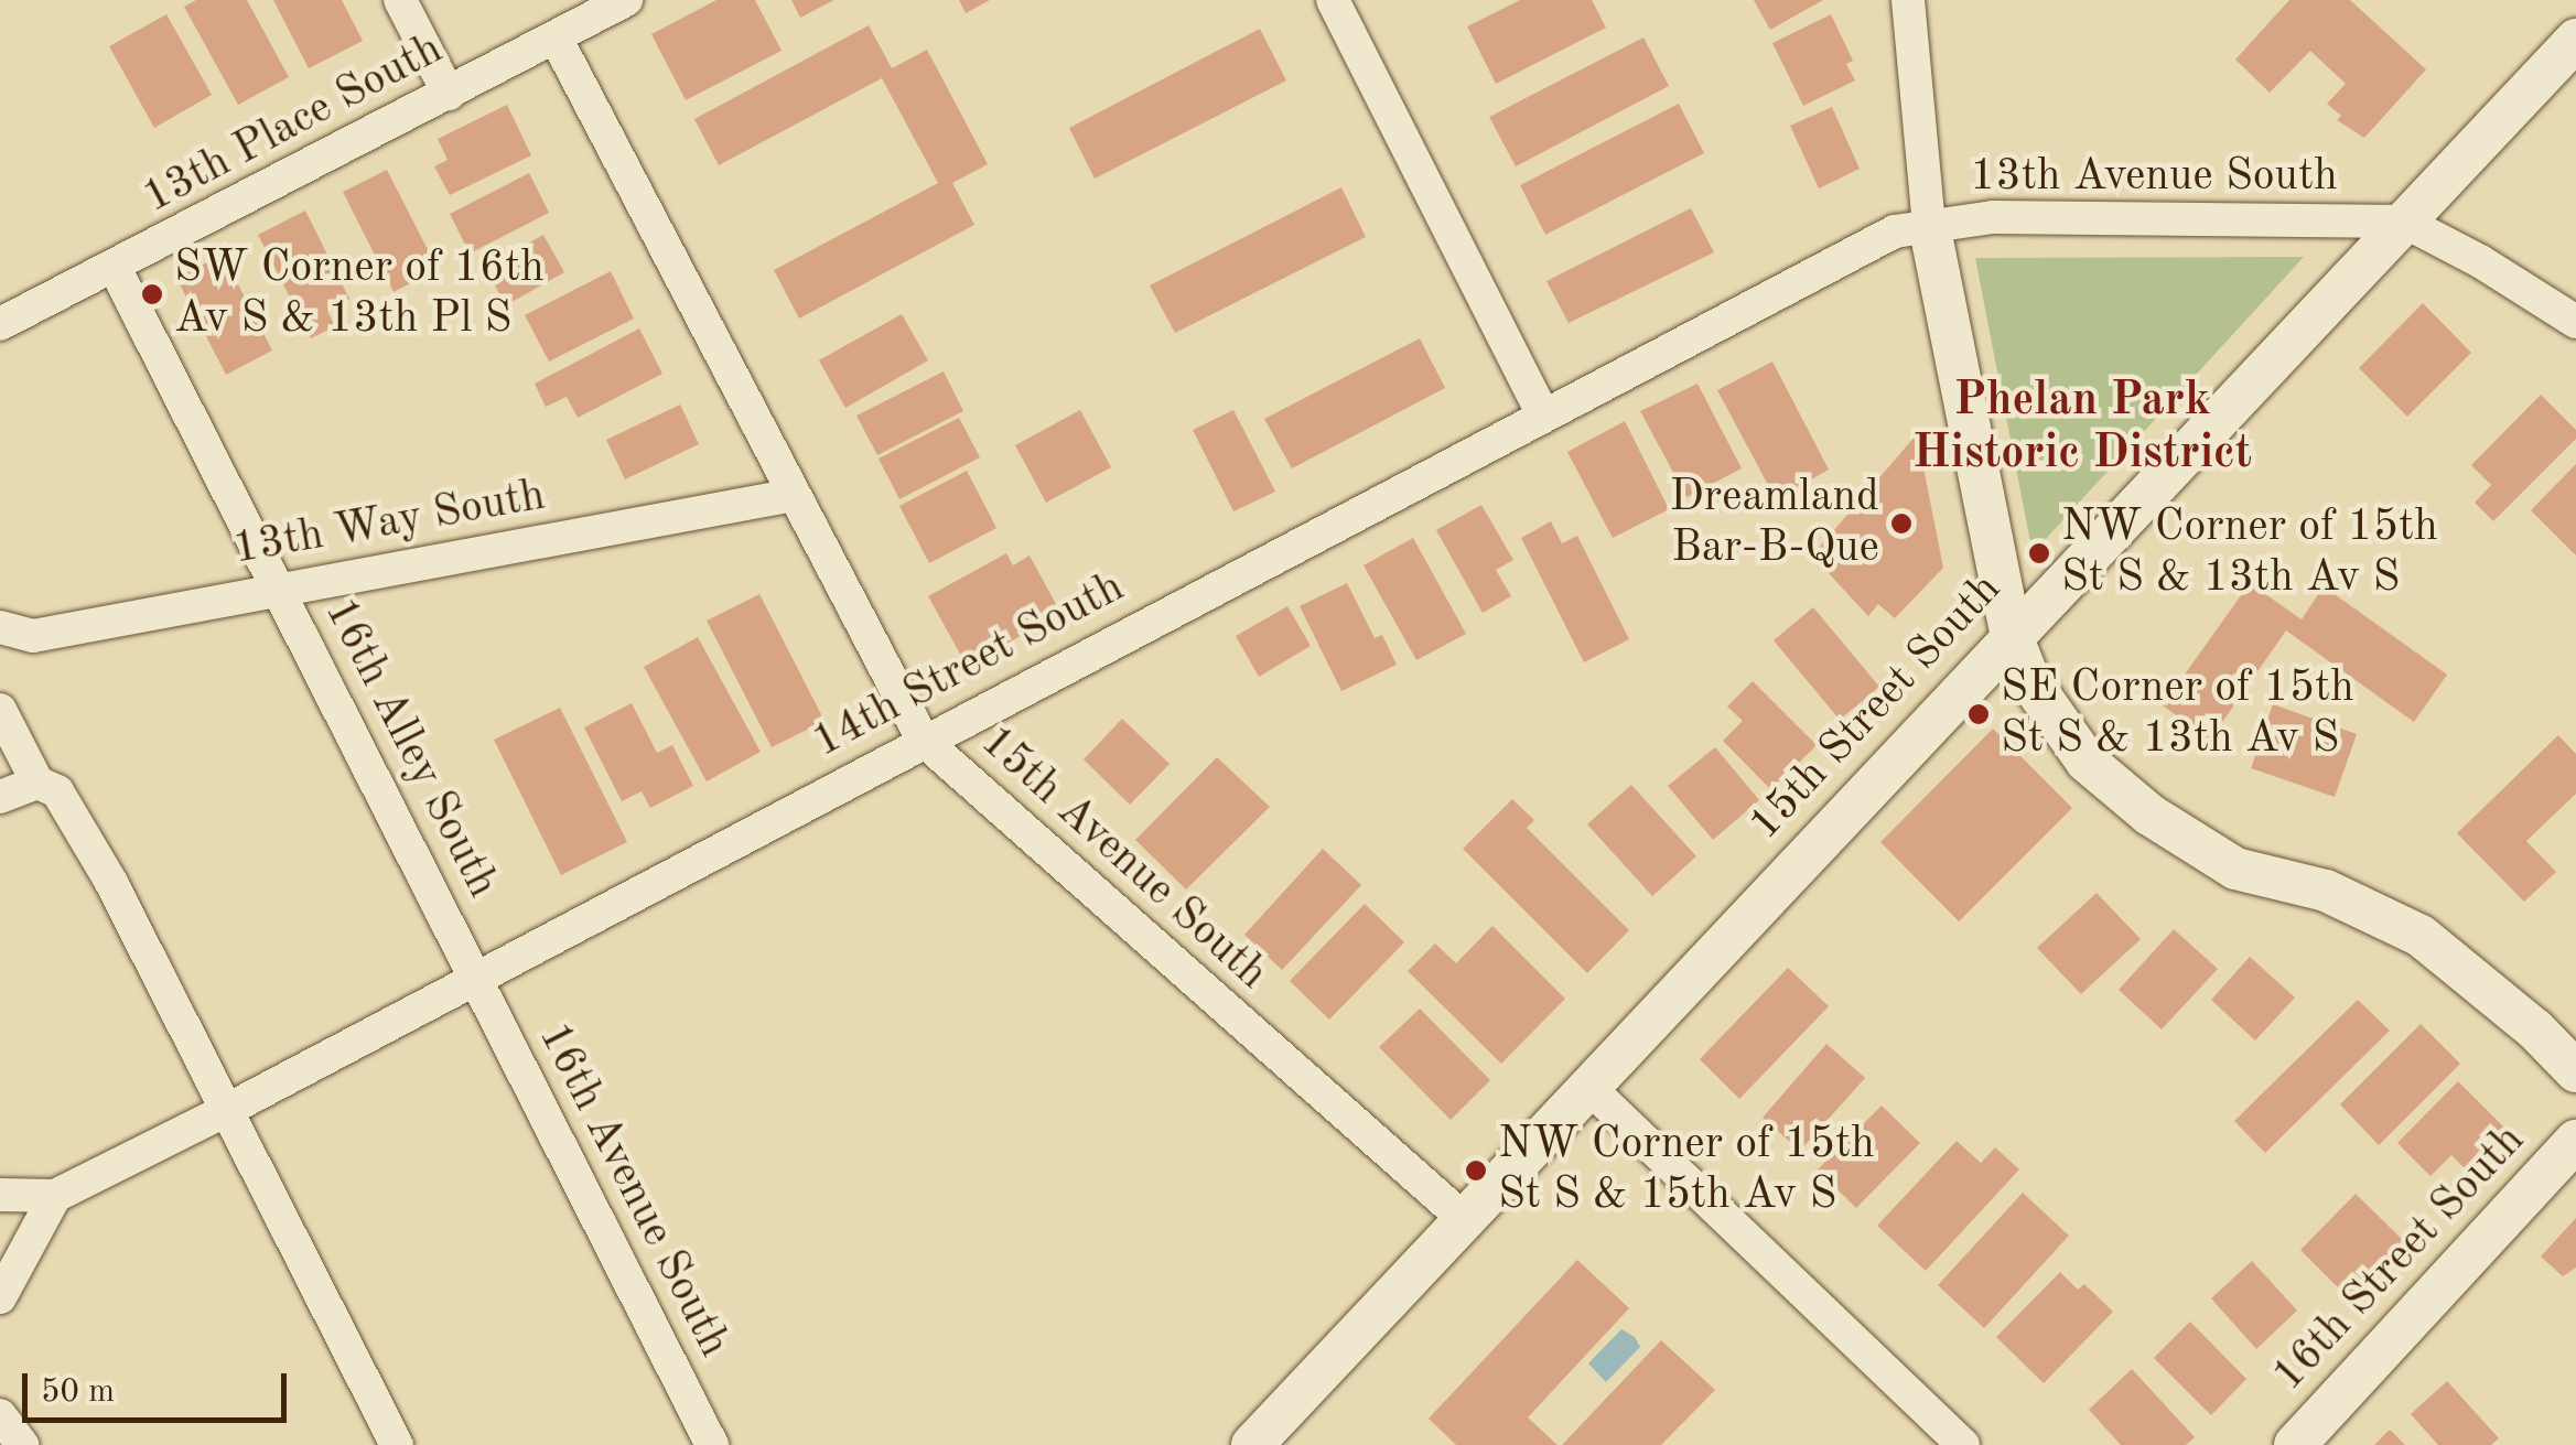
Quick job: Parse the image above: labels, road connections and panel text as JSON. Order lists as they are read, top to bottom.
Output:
{
  "streets": {
    "street": [
      "13th Place South",
      "13th Avenue South",
      "13th Way South",
      "14th Street South",
      "15th Street South",
      "16th Alley South",
      "15th Avenue South",
      "16th Avenue South",
      "16th Street South"
    ]
  },
  "crossings": [
    ["13th Place South", "16th Alley South"],
    ["13th Place South", "15th Avenue South"],
    ["13th Avenue South", "14th Street South"],
    ["13th Avenue South", "15th Street South"],
    ["13th Way South", "16th Alley South"],
    ["13th Way South", "15th Avenue South"],
    ["14th Street South", "16th Alley South"],
    ["14th Street South", "15th Avenue South"],
    ["14th Street South", "16th Avenue South"],
    ["15th Street South", "15th Avenue South"],
    ["16th Alley South", "16th Avenue South"]
  ],
  "districts": ["Phelan Park Historic District"],
  "places": [
    "SW Corner of 16th Av S & 13th Pl S",
    "Dreamland Bar-B-Que",
    "NW Corner of 15th St S & 13th Av S",
    "SE Corner of 15th St S & 13th Av S",
    "NW Corner of 15th St S & 15th Av S"
  ],
  "scale_bar": "50 m"
}
